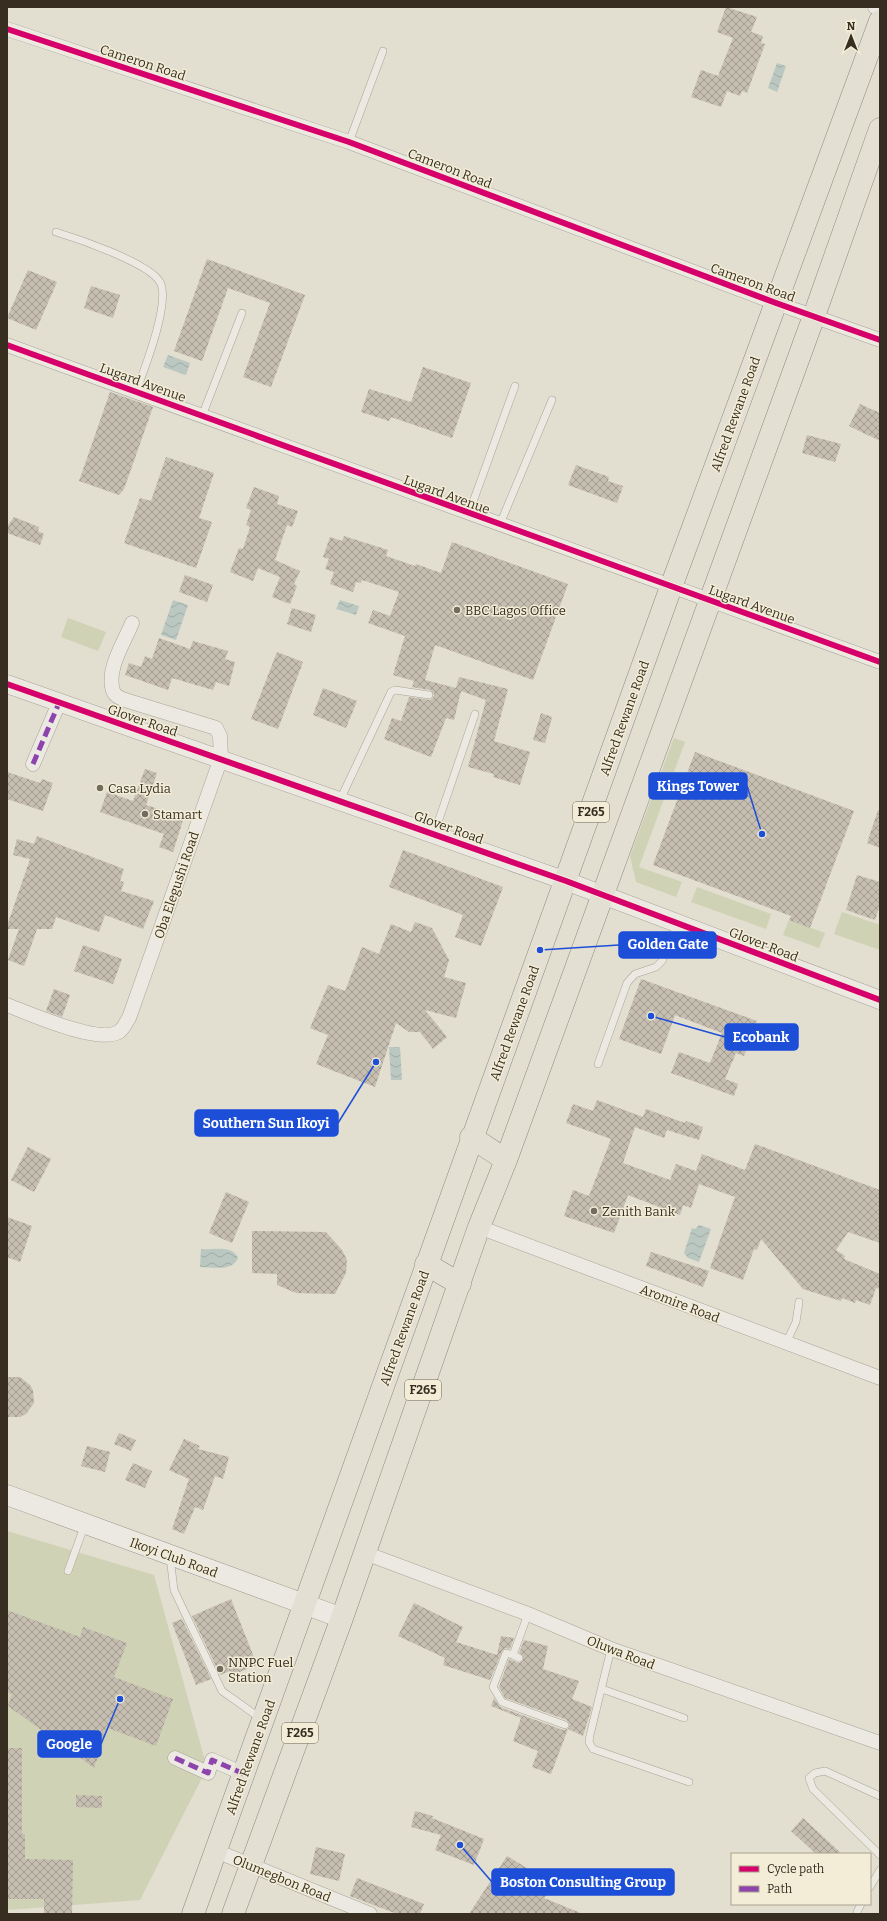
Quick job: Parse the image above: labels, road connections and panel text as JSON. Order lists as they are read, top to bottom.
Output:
{
  "streets": {
    "main road": ["Alfred Rewane Road", "F265", "Ikoyi Club Road"],
    "street": [
      "Cameron Road",
      "Lugard Avenue",
      "Glover Road",
      "Oba Elegushi Road",
      "Aromire Road",
      "Oluwa Road",
      "Olumegbon Road"
    ]
  },
  "crossings": [
    ["Cameron Road", "Alfred Rewane Road"],
    ["Cameron Road", "F265"],
    ["Lugard Avenue", "Alfred Rewane Road"],
    ["Lugard Avenue", "F265"],
    ["Alfred Rewane Road", "Glover Road"],
    ["Alfred Rewane Road", "Ikoyi Club Road"],
    ["Alfred Rewane Road", "Olumegbon Road"],
    ["Glover Road", "F265"],
    ["Glover Road", "Oba Elegushi Road"],
    ["F265", "Aromire Road"],
    ["F265", "Ikoyi Club Road"],
    ["F265", "Oluwa Road"],
    ["F265", "Olumegbon Road"]
  ],
  "places": [
    "BBC Lagos Office",
    "Casa Lydia",
    "Stamart",
    "Kings Tower",
    "Golden Gate",
    "Ecobank",
    "Southern Sun Ikoyi",
    "Zenith Bank",
    "NNPC Fuel Station",
    "Google",
    "Boston Consulting Group"
  ],
  "legend": ["Cycle path", "Path"],
  "north": "top"
}
